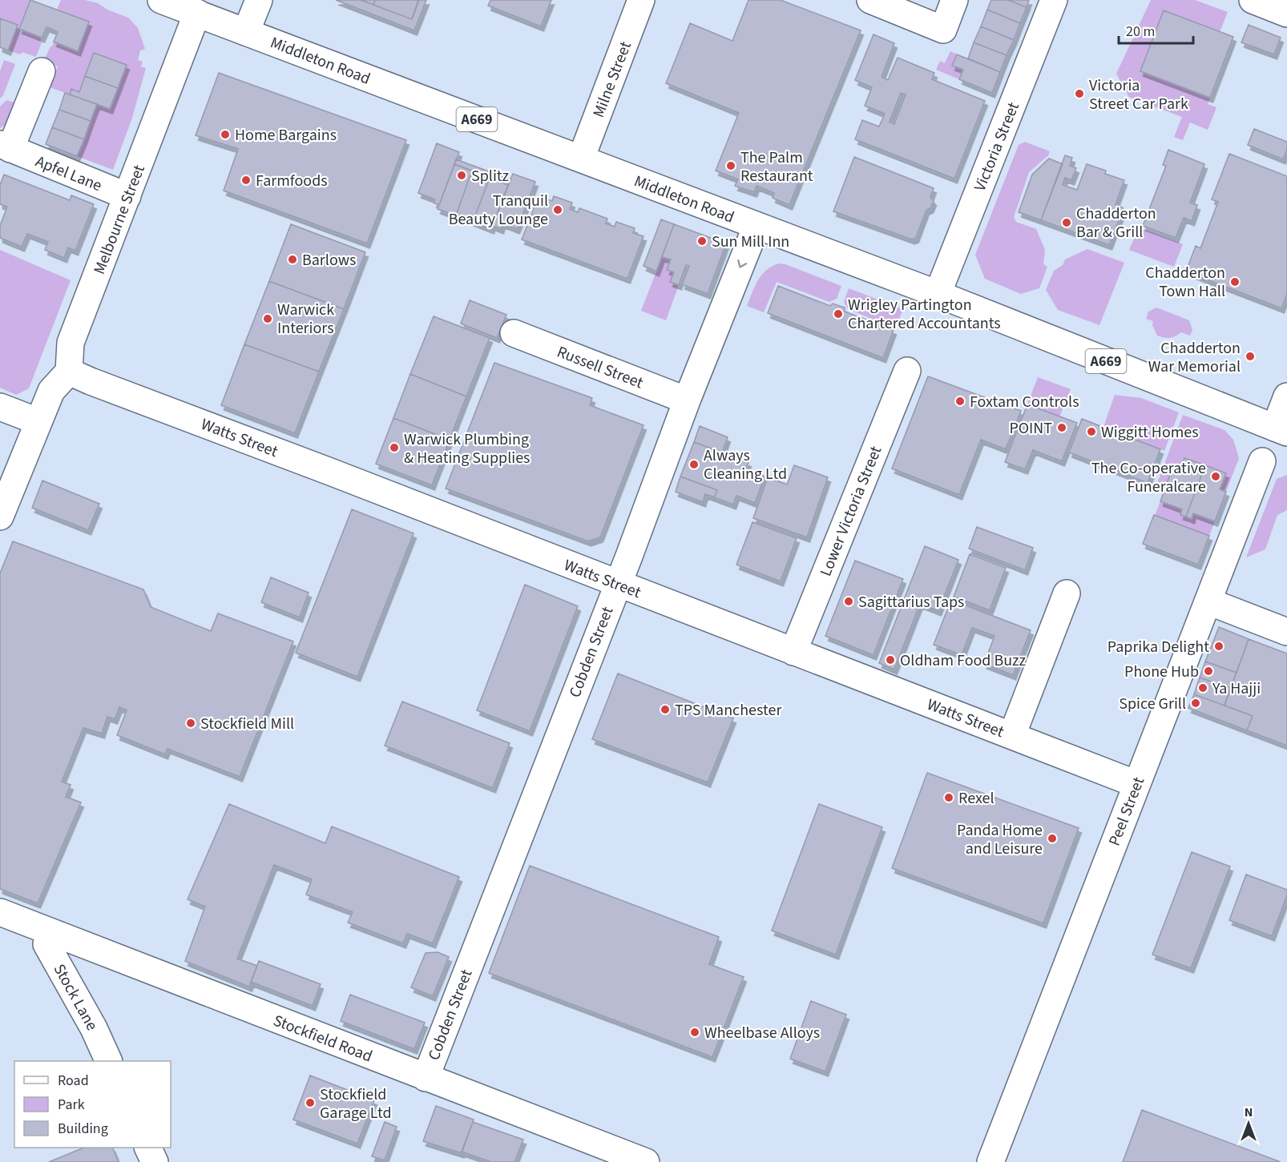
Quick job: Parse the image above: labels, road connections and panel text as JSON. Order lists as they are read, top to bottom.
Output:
{
  "streets": {
    "street": [
      "Middleton Road",
      "Milne Street",
      "A669",
      "Victoria Street",
      "Apfel Lane",
      "Melbourne Street",
      "Russell Street",
      "Watts Street",
      "Lower Victoria Street",
      "Cobden Street",
      "Peel Street",
      "Stock Lane",
      "Stockfield Road"
    ]
  },
  "crossings": [
    ["Middleton Road", "Milne Street"],
    ["Middleton Road", "Victoria Street"],
    ["Middleton Road", "Melbourne Street"],
    ["Middleton Road", "Cobden Street"],
    ["Apfel Lane", "Melbourne Street"],
    ["Melbourne Street", "Watts Street"],
    ["Russell Street", "Cobden Street"],
    ["Watts Street", "Lower Victoria Street"],
    ["Watts Street", "Cobden Street"],
    ["Watts Street", "Peel Street"],
    ["Cobden Street", "Stockfield Road"],
    ["Stock Lane", "Stockfield Road"]
  ],
  "places": [
    "Victoria Street Car Park",
    "Home Bargains",
    "The Palm Restaurant",
    "Splitz",
    "Farmfoods",
    "Tranquil Beauty Lounge",
    "Chadderton Bar & Grill",
    "Sun Mill Inn",
    "Barlows",
    "Chadderton Town Hall",
    "Wrigley Partington Chartered Accountants",
    "Warwick Interiors",
    "Chadderton War Memorial",
    "Foxtam Controls",
    "POINT",
    "Wiggitt Homes",
    "Warwick Plumbing & Heating Supplies",
    "Always Cleaning Ltd",
    "The Co-operative Funeralcare",
    "Sagittarius Taps",
    "Paprika Delight",
    "Oldham Food Buzz",
    "Phone Hub",
    "Ya Hajji",
    "Spice Grill",
    "TPS Manchester",
    "Stockfield Mill",
    "Rexel",
    "Panda Home and Leisure",
    "Wheelbase Alloys",
    "Stockfield Garage Ltd"
  ],
  "legend": ["Road", "Park", "Building"],
  "scale_bar": "20 m",
  "north": "top"
}
